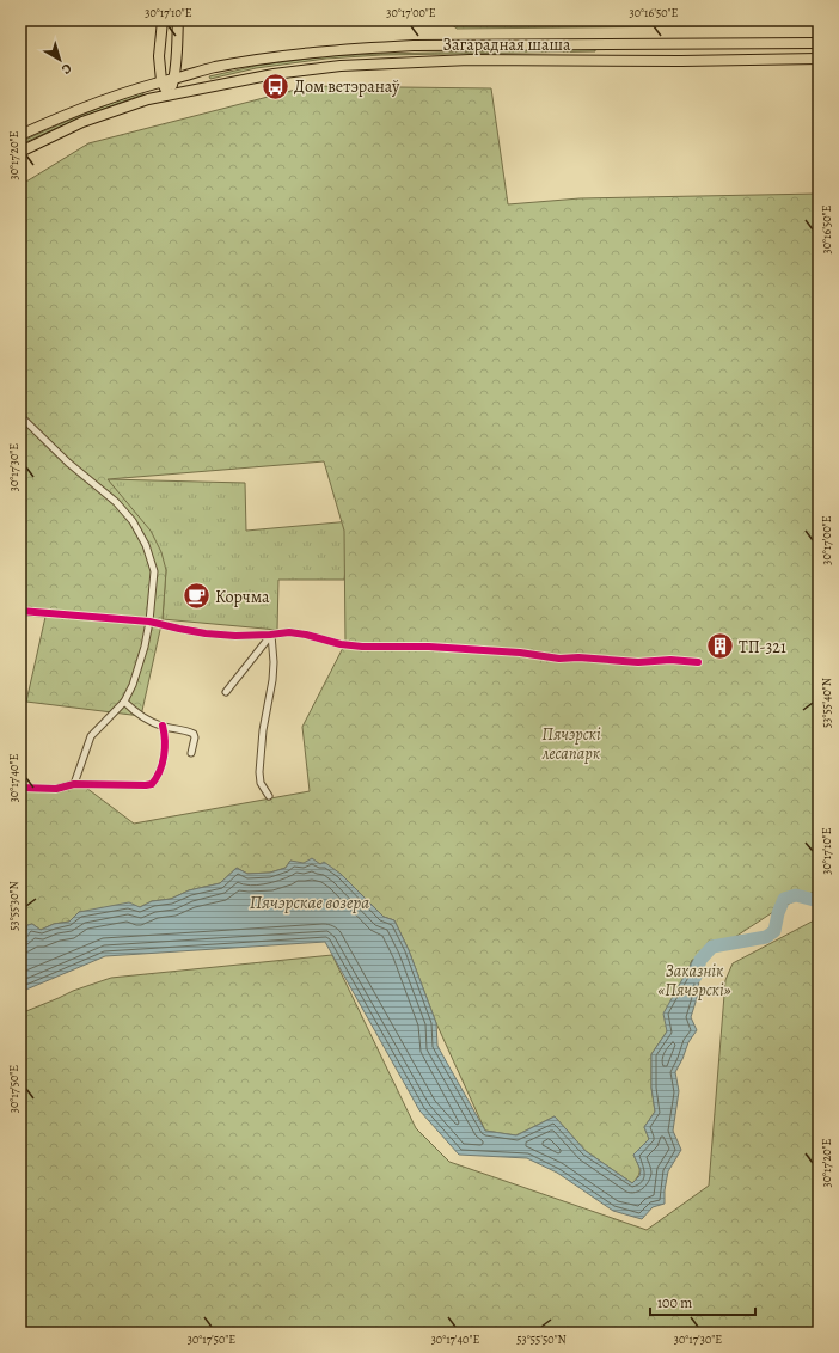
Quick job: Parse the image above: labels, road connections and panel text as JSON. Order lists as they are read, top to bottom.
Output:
{
  "streets": {
    "main road": ["Загарадная шаша"]
  },
  "water": ["Пячэрскае возера"],
  "parks": ["Пячэрскі лесапарк", "Заказнік «Пячэрскі»"],
  "places": {
    "bus stop": ["Дом ветэранаў"],
    "cafe": ["Корчма"],
    "building": ["ТП-321"]
  },
  "scale_bar": "100 m",
  "north": "bottom right",
  "coordinates": [
    "30°17'10\"E",
    "30°17'00\"E",
    "30°16'50\"E",
    "30°17'20\"E",
    "30°17'30\"E",
    "53°55'40\"N",
    "30°17'40\"E",
    "53°55'30\"N",
    "30°17'50\"E",
    "53°55'50\"N"
  ]
}
